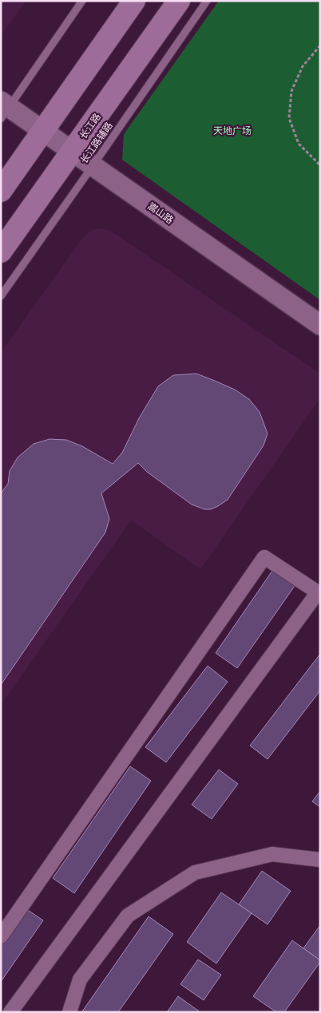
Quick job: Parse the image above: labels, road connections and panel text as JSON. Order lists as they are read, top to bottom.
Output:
{
  "streets": {
    "main road": ["长江路"],
    "street": ["嵩山路"],
    "lane": ["长江路辅路"]
  },
  "crossings": [
    ["长江路", "嵩山路"],
    ["长江路辅路", "嵩山路"]
  ],
  "parks": ["天地广场"]
}
